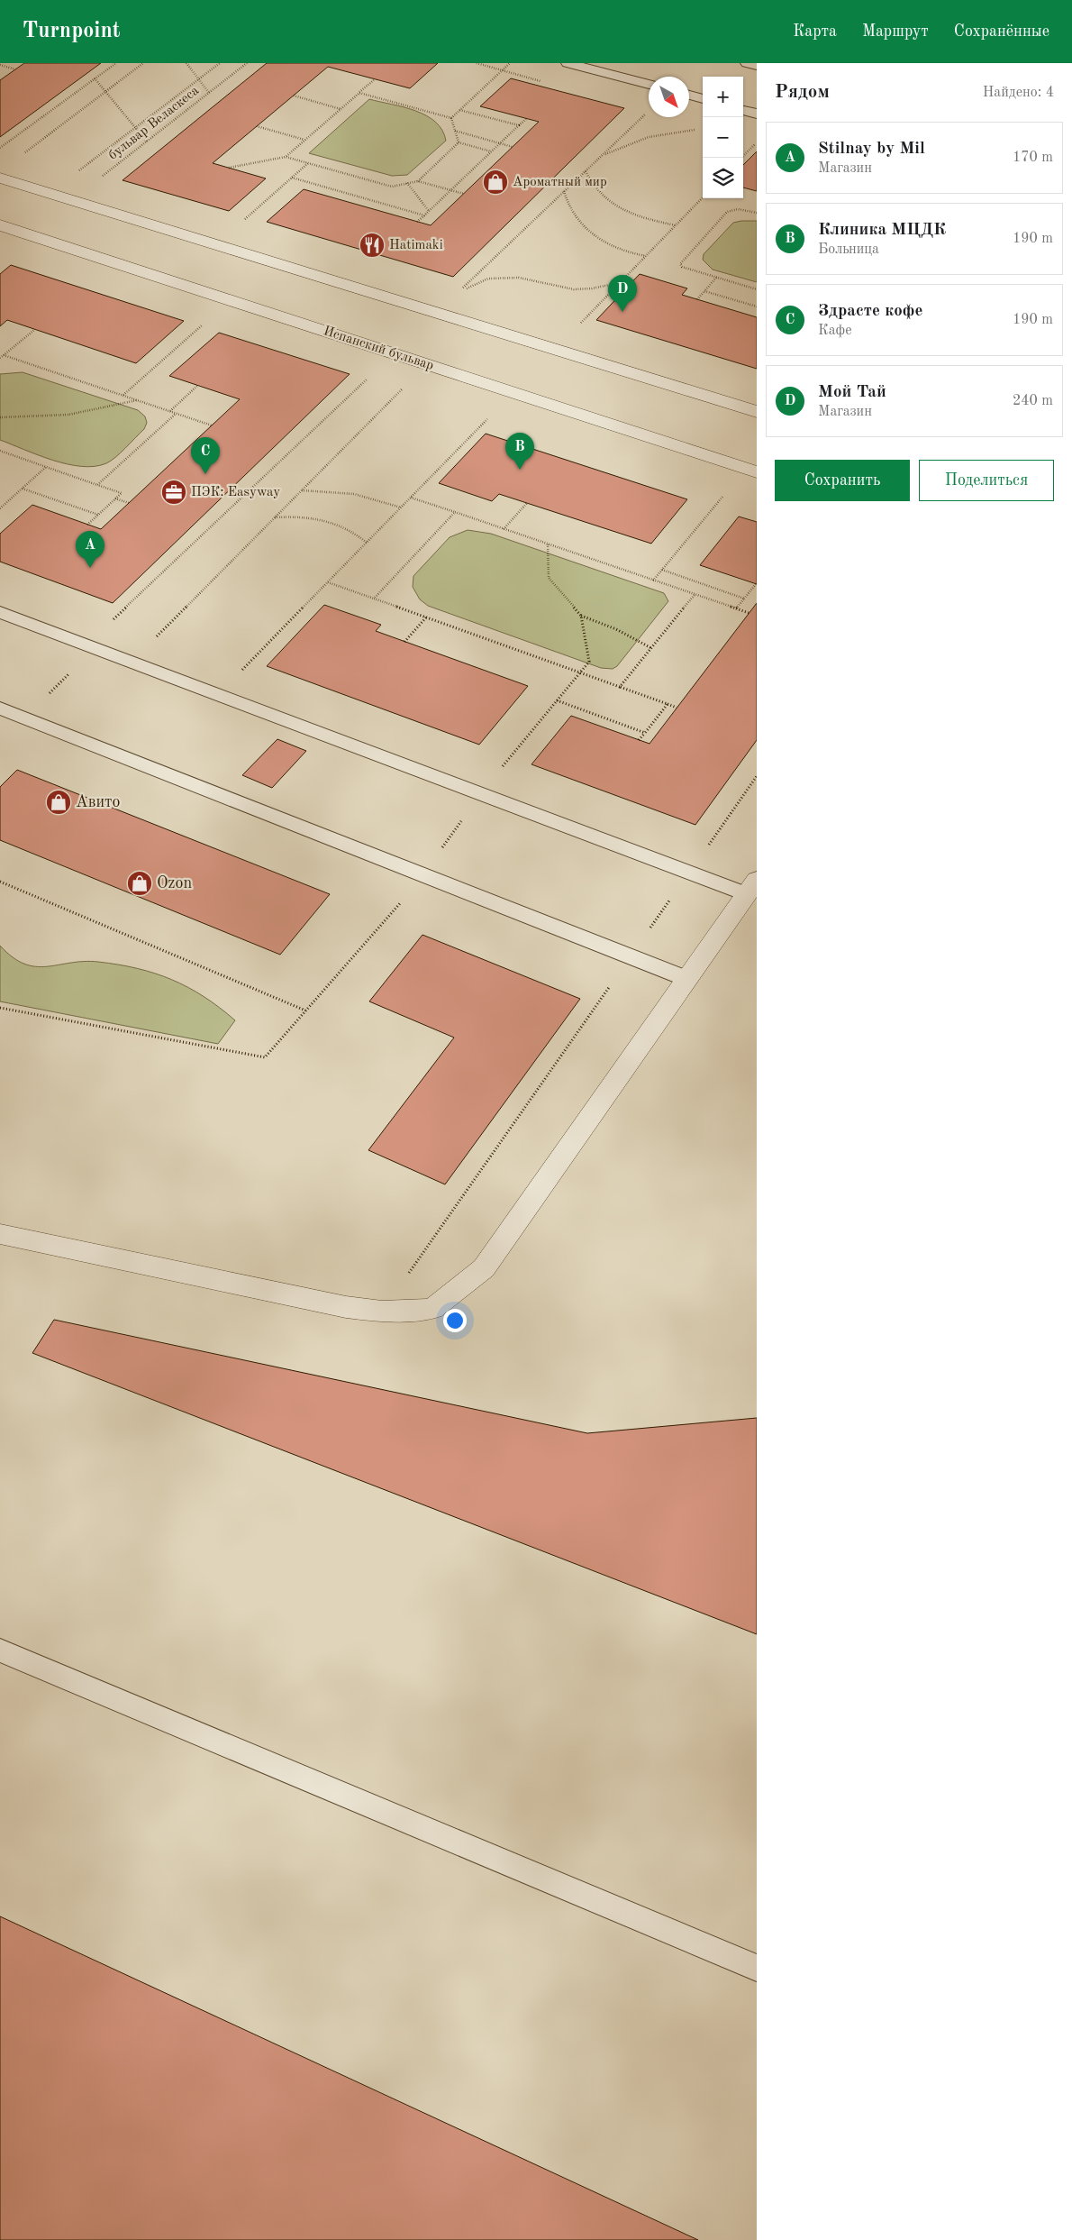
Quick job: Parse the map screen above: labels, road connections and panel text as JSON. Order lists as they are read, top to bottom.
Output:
{
  "streets": {
    "street": ["Испанский бульвар"],
    "path": ["бульвар Веласкеса"]
  },
  "places": {
    "shop": ["Ароматный мир", "Авито", "Ozon"],
    "restaurant": ["Hatimaki"],
    "office": ["ПЭК: Easyway"]
  },
  "north": "bottom right",
  "page": {
    "header": "Turnpoint",
    "nav": ["Карта", "Маршрут", "Сохранённые"],
    "heading": ["Рядом", "Найдено: 4"],
    "map_buttons": ["+", "−"],
    "list": [
      {
        "mark": "A",
        "name": "Stilnay by Mil",
        "note": "Магазин",
        "value": "170 m"
      },
      {
        "mark": "B",
        "name": "Клиника МЦДК",
        "note": "Больница",
        "value": "190 m"
      },
      {
        "mark": "C",
        "name": "Здрасте кофе",
        "note": "Кафе",
        "value": "190 m"
      },
      {
        "mark": "D",
        "name": "Мой Тай",
        "note": "Магазин",
        "value": "240 m"
      }
    ],
    "pins": [
      "D",
      "B",
      "C",
      "A"
    ],
    "buttons": ["Сохранить", "Поделиться"]
  }
}
